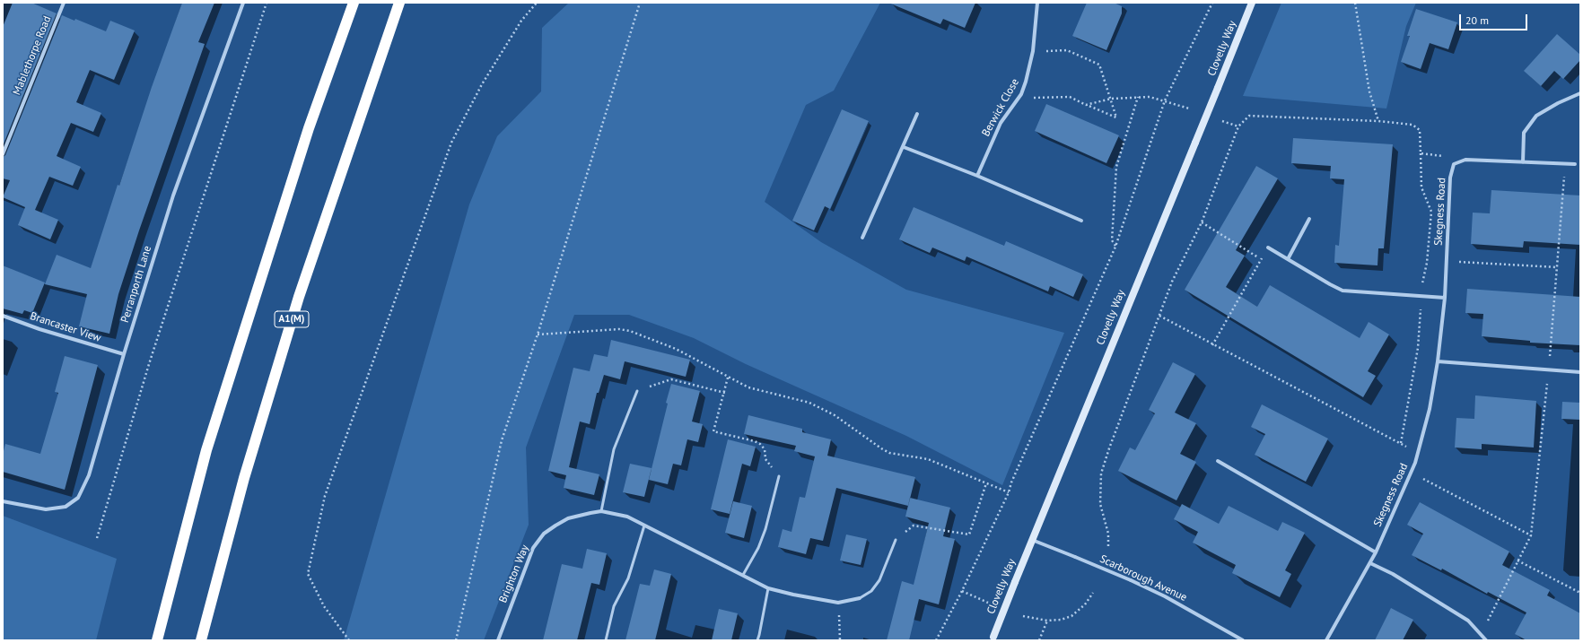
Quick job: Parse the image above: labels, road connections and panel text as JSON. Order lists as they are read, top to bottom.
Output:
{
  "streets": {
    "highway": ["A1(M)"],
    "street": [
      "Clovelly Way",
      "Mablethorpe Road",
      "Berwick Close",
      "Skegness Road",
      "Perranporth Lane",
      "Brancaster View",
      "Brighton Way",
      "Scarborough Avenue"
    ]
  },
  "crossings": [
    ["Clovelly Way", "Scarborough Avenue"],
    ["Perranporth Lane", "Brancaster View"]
  ],
  "scale_bar": "20 m"
}
